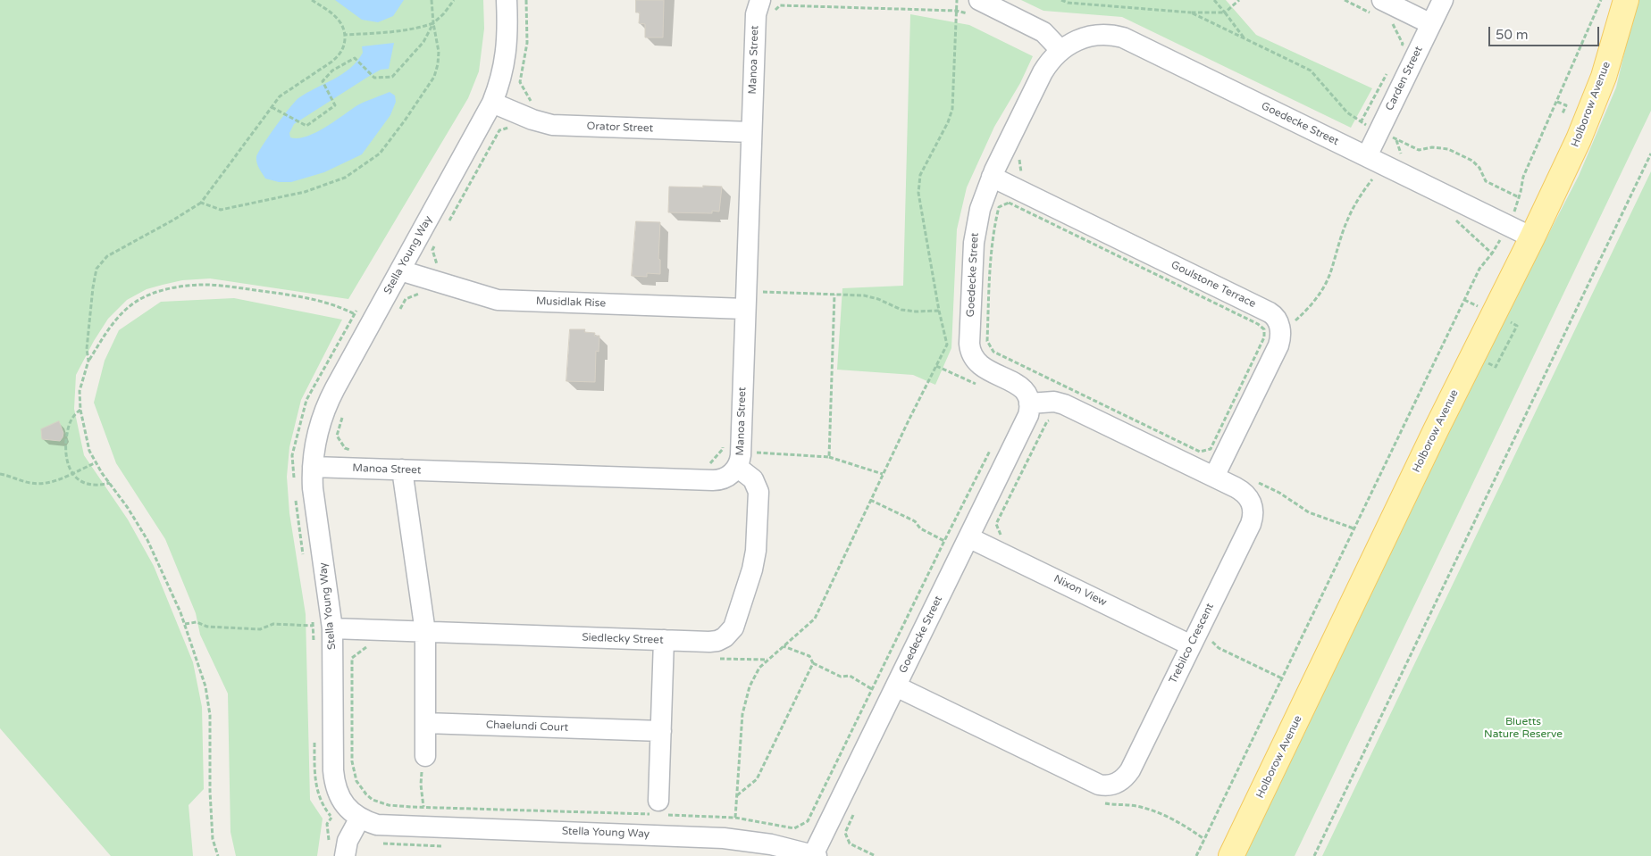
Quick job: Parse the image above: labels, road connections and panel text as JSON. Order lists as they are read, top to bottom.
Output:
{
  "streets": {
    "main road": ["Holborow Avenue"],
    "street": [
      "Manoa Street",
      "Carden Street",
      "Goedecke Street",
      "Orator Street",
      "Stella Young Way",
      "Goulstone Terrace",
      "Musidlak Rise",
      "Nixon View",
      "Siedlecky Street",
      "Trebilco Crescent",
      "Chaelundi Court"
    ]
  },
  "crossings": [
    ["Manoa Street", "Orator Street"],
    ["Manoa Street", "Stella Young Way"],
    ["Manoa Street", "Musidlak Rise"],
    ["Manoa Street", "Siedlecky Street"],
    ["Carden Street", "Goedecke Street"],
    ["Holborow Avenue", "Goedecke Street"],
    ["Goedecke Street", "Stella Young Way"],
    ["Goedecke Street", "Goulstone Terrace"],
    ["Goedecke Street", "Nixon View"],
    ["Goedecke Street", "Trebilco Crescent"],
    ["Orator Street", "Stella Young Way"],
    ["Stella Young Way", "Musidlak Rise"],
    ["Stella Young Way", "Siedlecky Street"],
    ["Goulstone Terrace", "Trebilco Crescent"],
    ["Nixon View", "Trebilco Crescent"]
  ],
  "parks": ["Bluetts Nature Reserve"],
  "scale_bar": "50 m"
}
